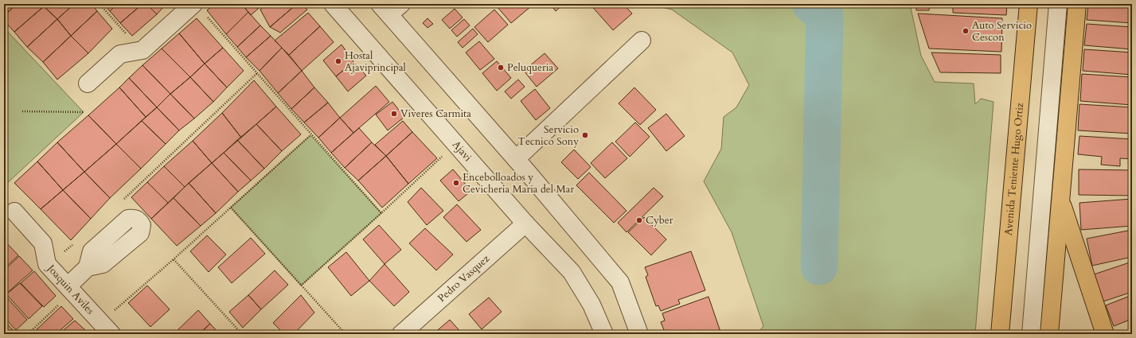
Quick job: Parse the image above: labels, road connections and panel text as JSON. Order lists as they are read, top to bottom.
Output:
{
  "streets": {
    "main road": ["Avenida Teniente Hugo Ortiz"],
    "street": ["Ajavi", "Pedro Vasquez", "Joaquin Aviles"]
  },
  "crossings": [
    ["Ajavi", "Pedro Vasquez"]
  ],
  "places": [
    "Auto Servicio Cescon",
    "Hostal Ajaviprincipal",
    "Peluqueria",
    "Viveres Carmita",
    "Servicio Tecnico Sony",
    "Encebolloados y Cevicheria Maria del Mar",
    "Cyber"
  ]
}
